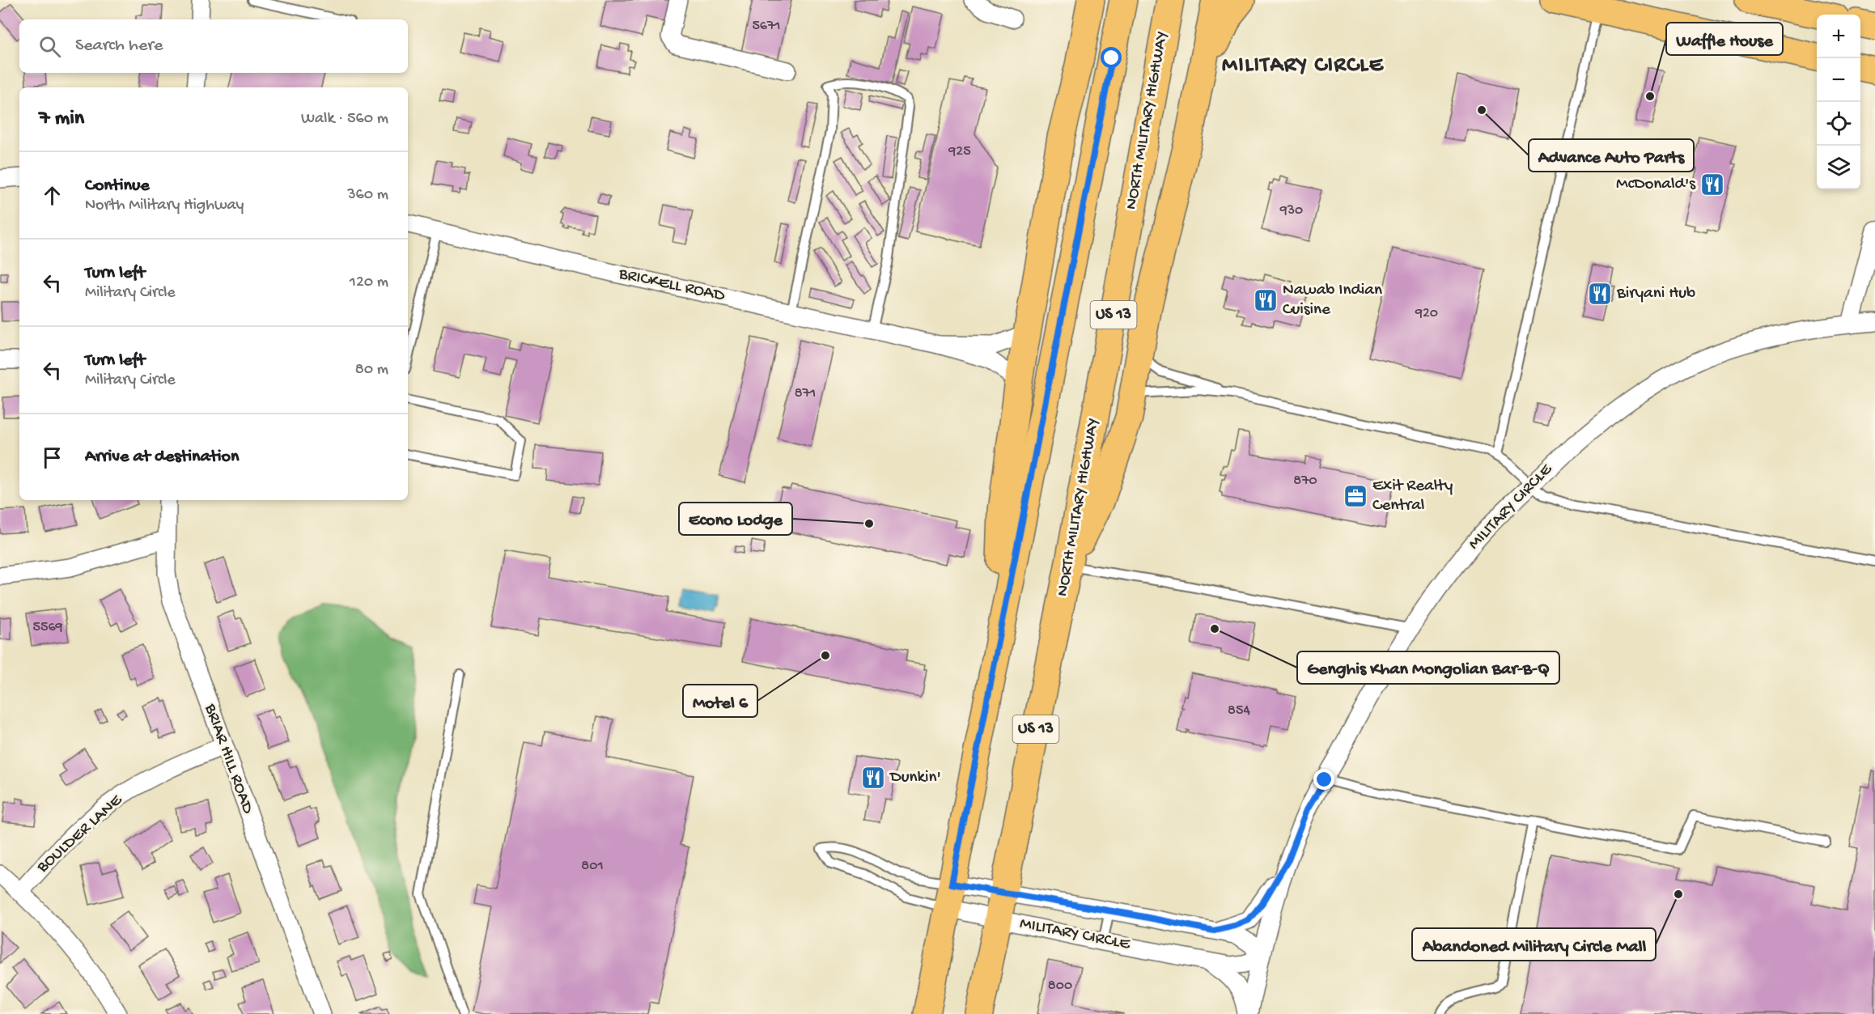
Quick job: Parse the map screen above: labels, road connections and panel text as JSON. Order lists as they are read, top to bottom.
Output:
{
  "streets": {
    "main road": ["NORTH MILITARY HIGHWAY", "US 13"],
    "street": [
      "BRICKELL ROAD",
      "MILITARY CIRCLE",
      "BRIAR HILL ROAD",
      "BOULDER LANE"
    ]
  },
  "crossings": [
    ["NORTH MILITARY HIGHWAY", "MILITARY CIRCLE"],
    ["BRIAR HILL ROAD", "BOULDER LANE"]
  ],
  "districts": ["MILITARY CIRCLE"],
  "places": {
    "other": [
      "Waffle House",
      "Advance Auto Parts",
      "Econo Lodge",
      "Genghis Khan Mongolian Bar-B-Q",
      "Motel 6",
      "Abandoned Military Circle Mall"
    ],
    "restaurant": [
      "McDonald's",
      "Biryani Hub",
      "Nawab Indian Cuisine",
      "Dunkin'"
    ],
    "office": ["Exit Realty Central"]
  },
  "house_numbers": [
    "5671",
    "925",
    "930",
    "920",
    "871",
    "870",
    "5569",
    "854",
    "801",
    "800"
  ],
  "page": {
    "map_buttons": ["+", "−"],
    "search": "Search here",
    "heading": ["7 min", "Walk · 560 m"],
    "list": [
      ["Continue", "North Military Highway", "360 m"],
      ["Turn left", "Military Circle", "120 m"],
      ["Turn left", "Military Circle", "80 m"],
      "Arrive at destination"
    ]
  }
}
